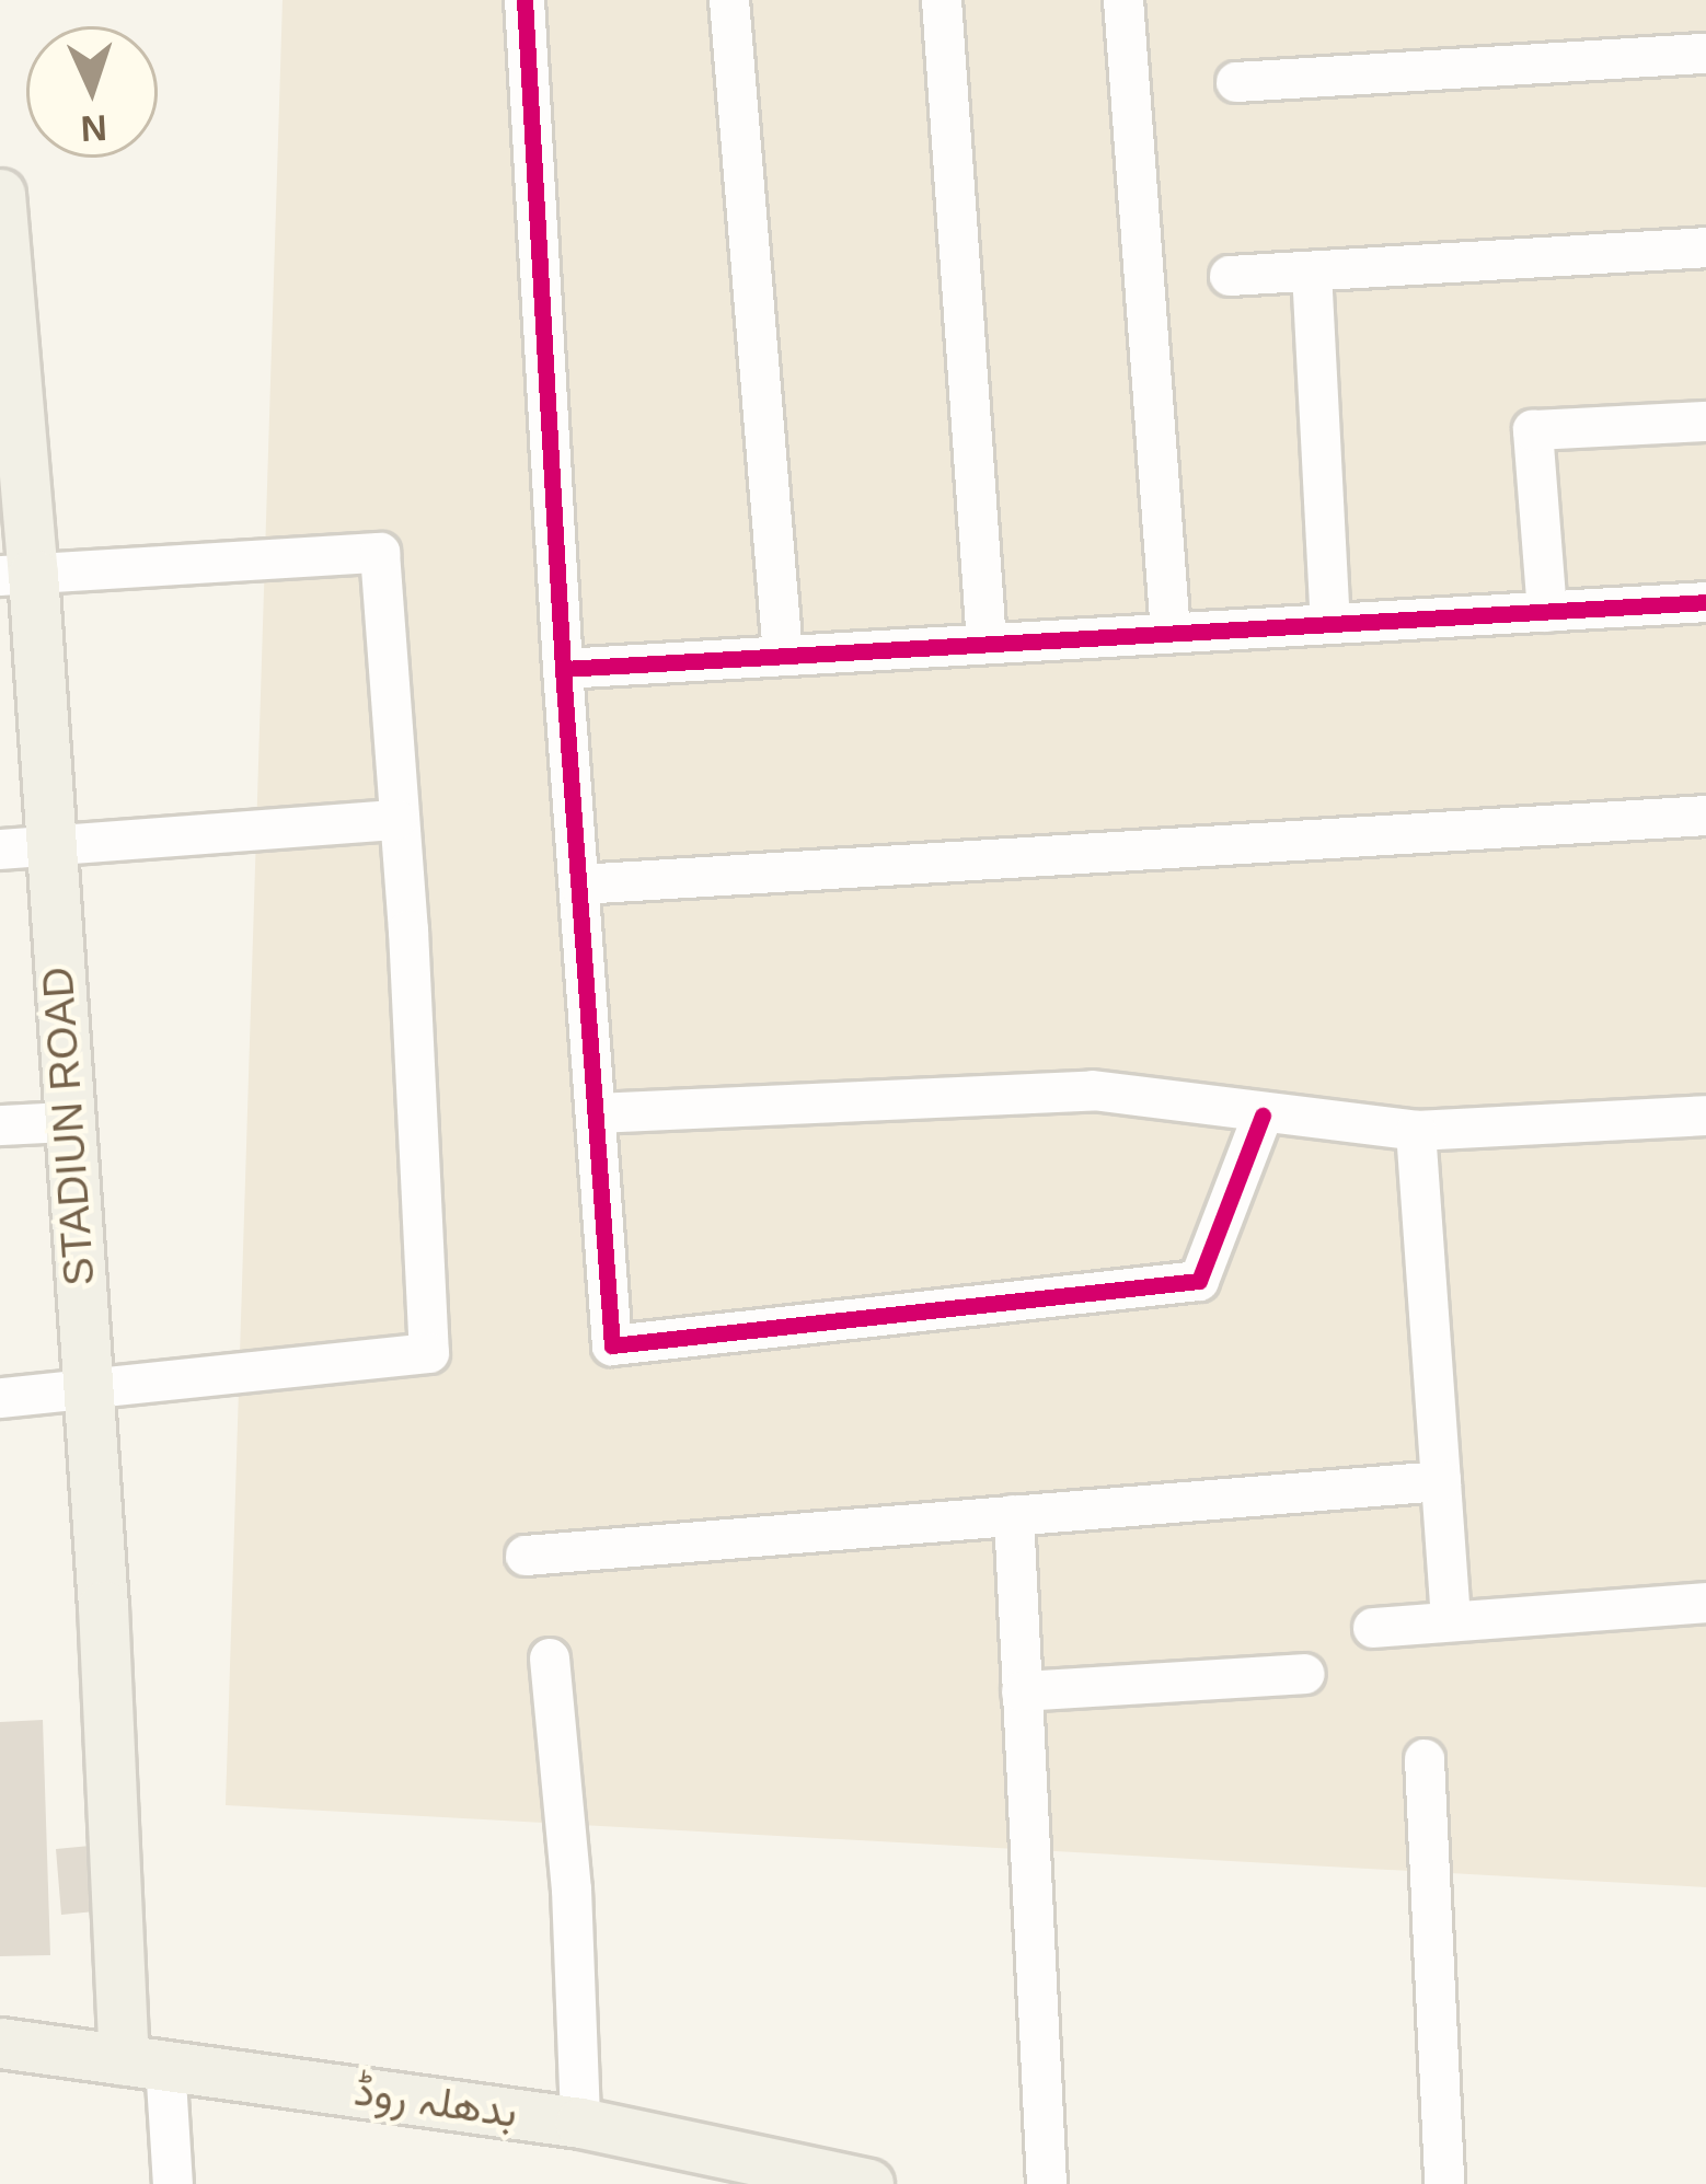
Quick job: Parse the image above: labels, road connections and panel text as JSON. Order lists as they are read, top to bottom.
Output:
{
  "streets": {
    "main road": ["STADIUN ROAD", "بدھلہ روڈ"]
  },
  "crossings": [
    ["STADIUN ROAD", "بدھلہ روڈ"]
  ],
  "north": "bottom"
}
